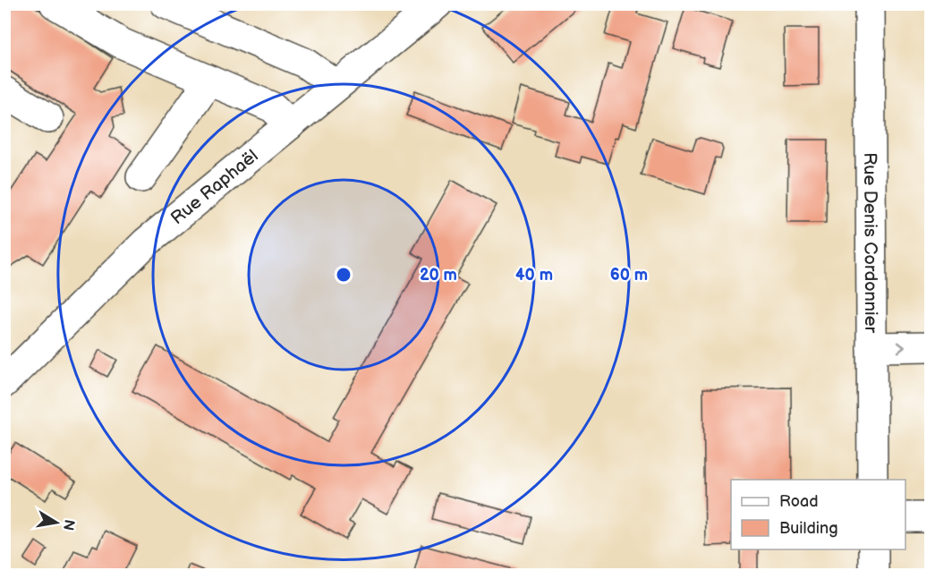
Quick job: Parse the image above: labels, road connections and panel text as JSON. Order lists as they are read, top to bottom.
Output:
{
  "streets": {
    "street": ["Rue Raphaël", "Rue Denis Cordonnier"]
  },
  "legend": ["Road", "Building"],
  "north": "right",
  "rings": ["20 m", "40 m", "60 m"]
}
